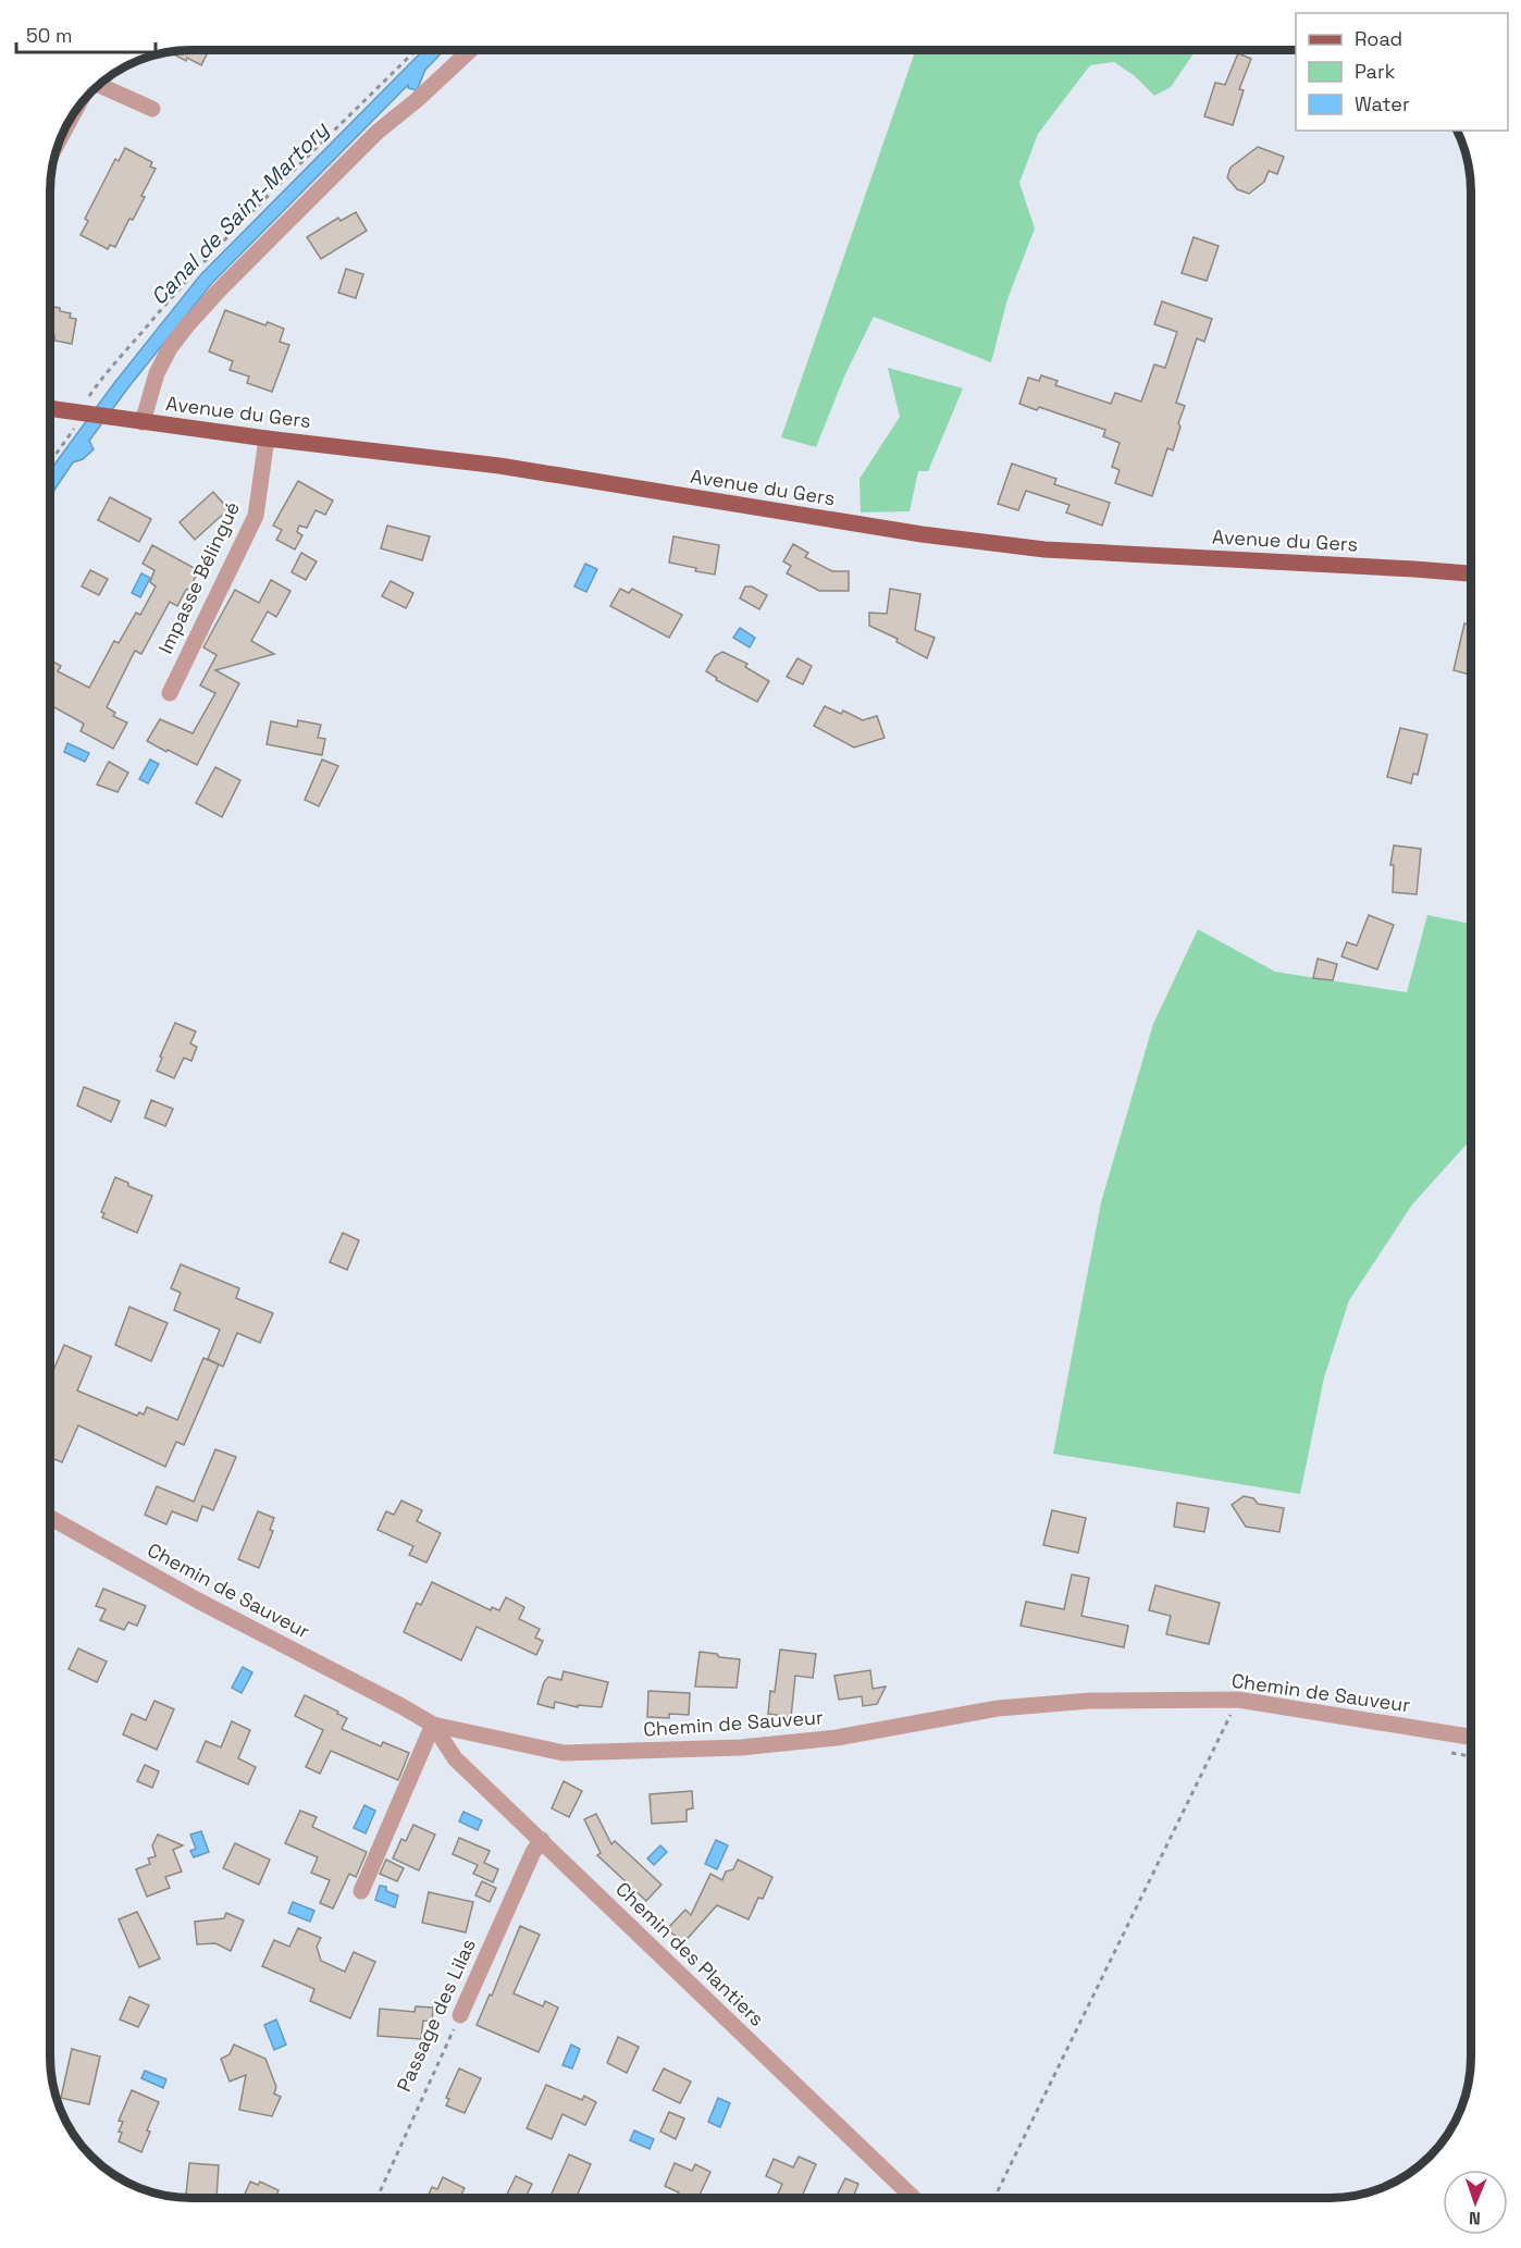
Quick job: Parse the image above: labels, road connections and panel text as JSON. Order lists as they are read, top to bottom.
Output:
{
  "streets": {
    "main road": ["Avenue du Gers"],
    "street": [
      "Impasse Bélingué",
      "Chemin de Sauveur",
      "Chemin des Plantiers",
      "Passage des Lilas"
    ]
  },
  "crossings": [
    ["Avenue du Gers", "Impasse Bélingué"],
    ["Chemin de Sauveur", "Chemin des Plantiers"],
    ["Chemin des Plantiers", "Passage des Lilas"]
  ],
  "water": ["Canal de Saint-Martory"],
  "legend": ["Road", "Park", "Water"],
  "scale_bar": "50 m",
  "north": "bottom"
}
